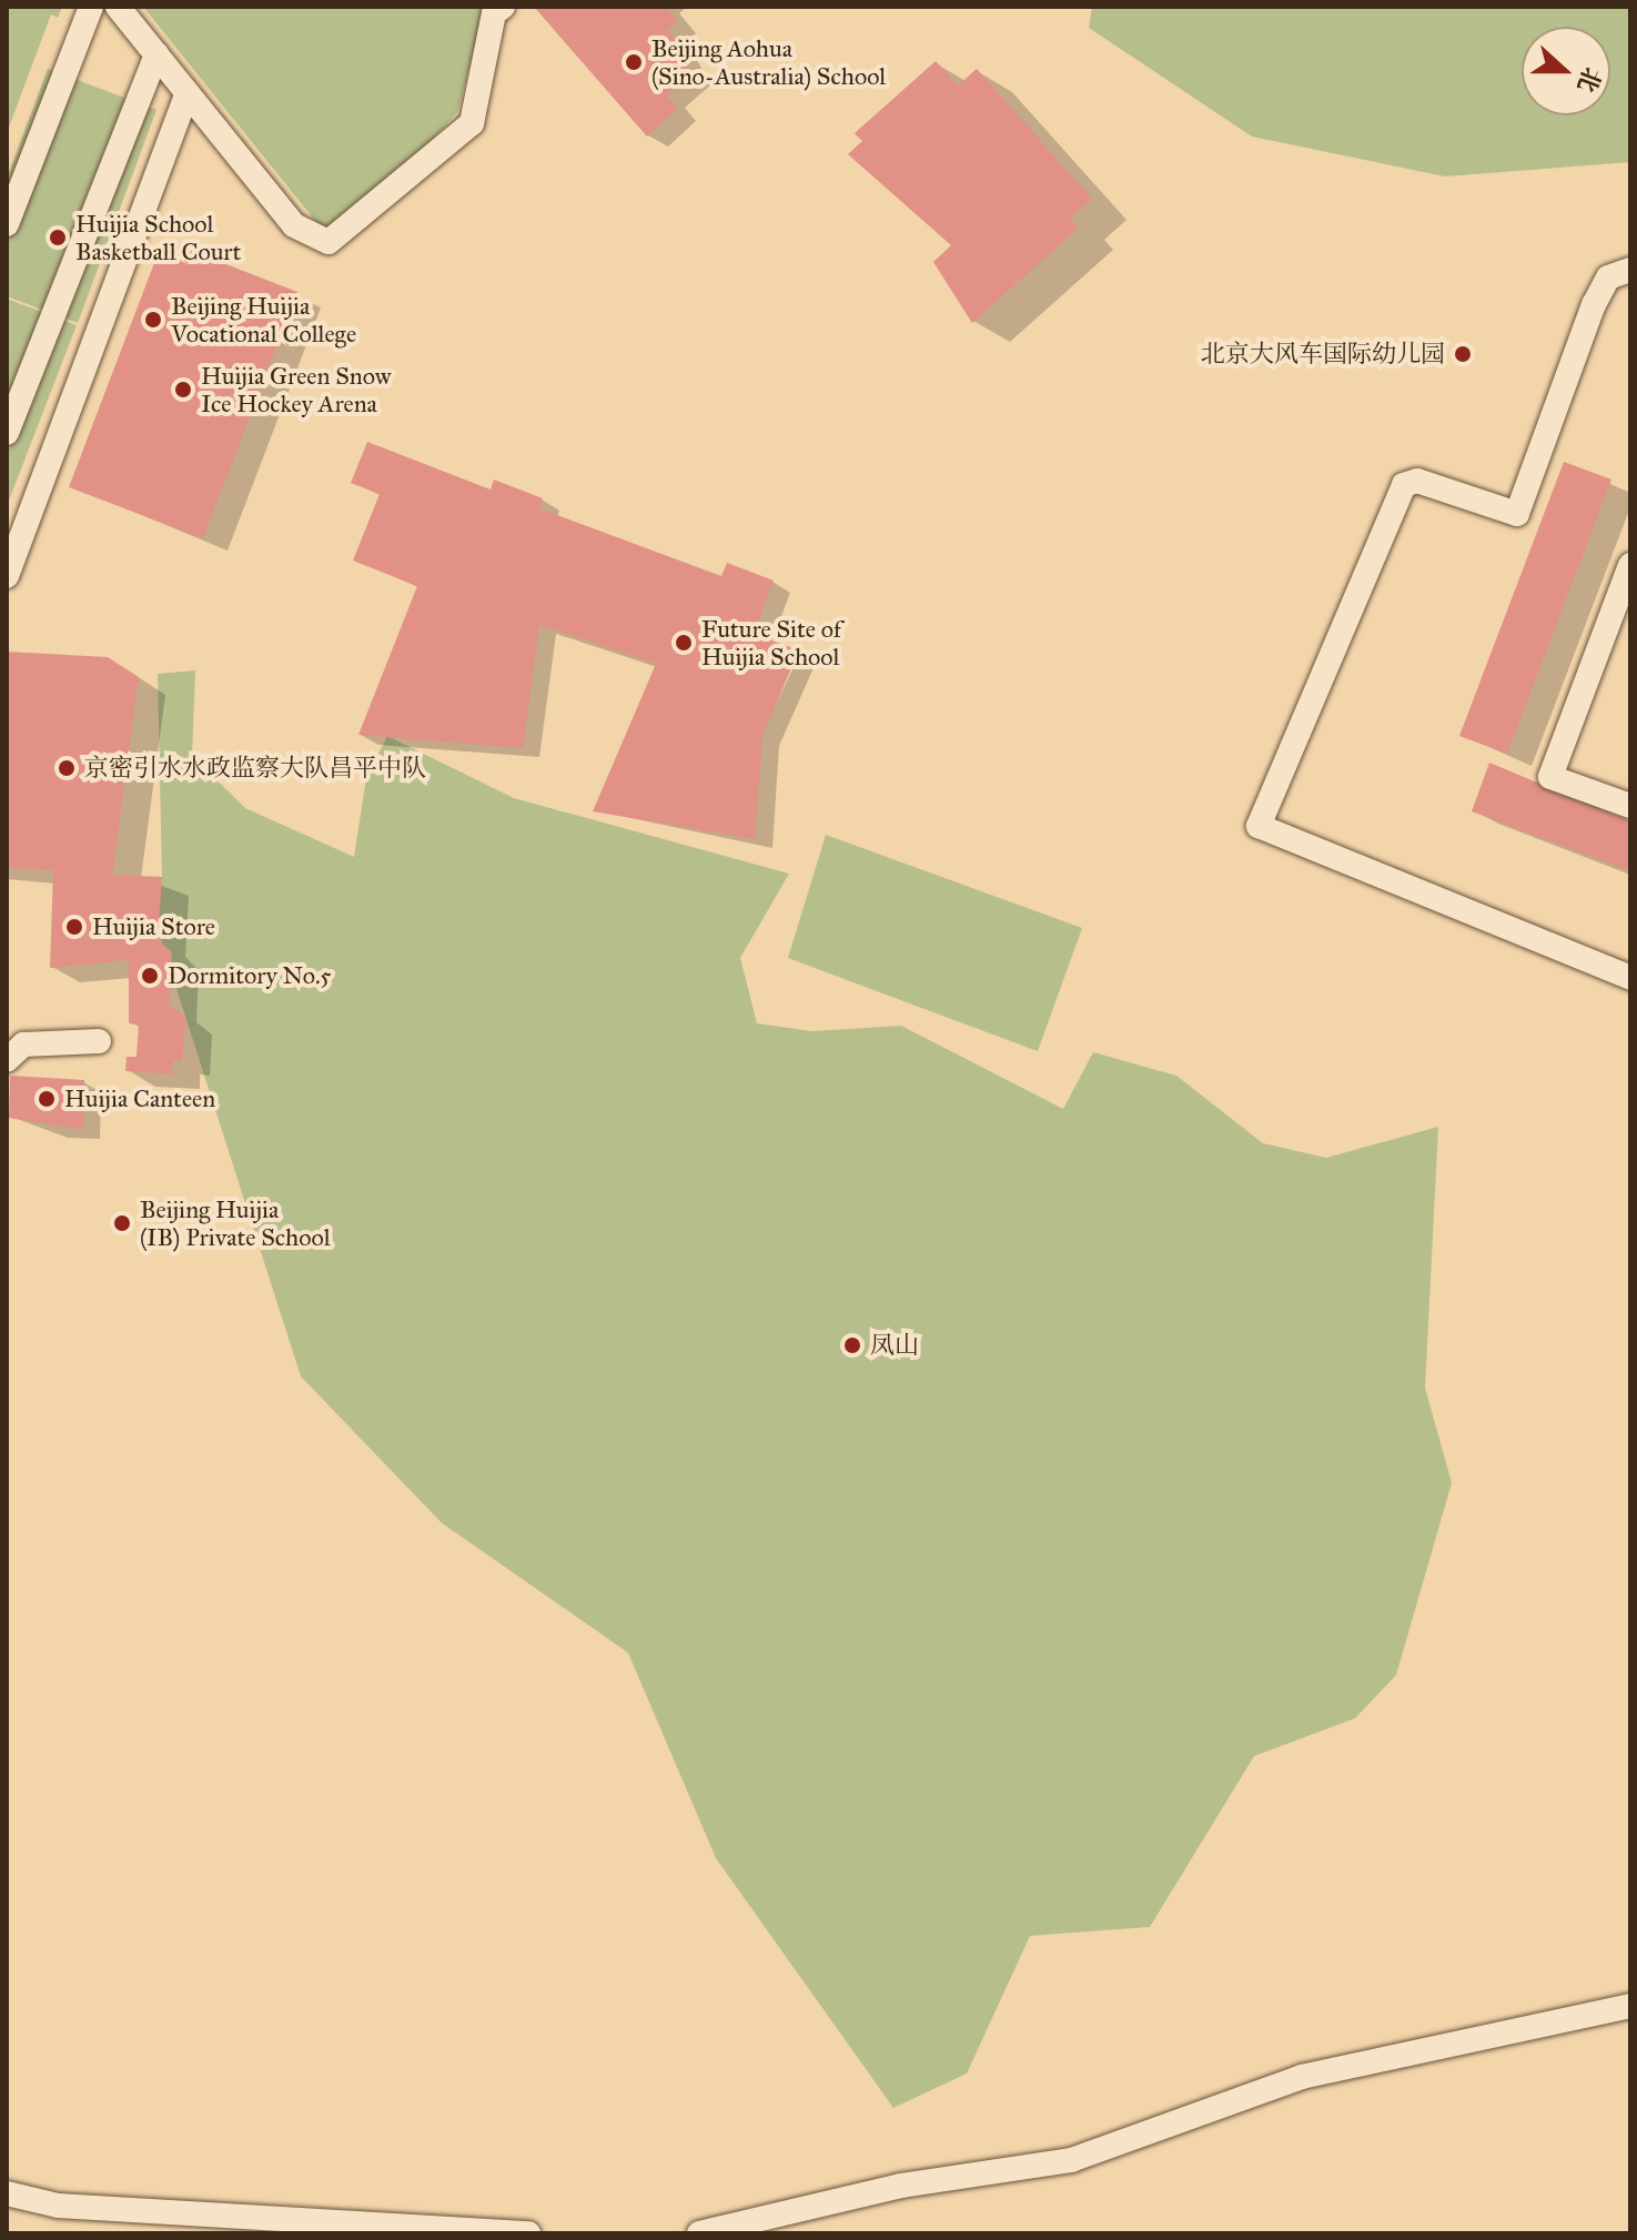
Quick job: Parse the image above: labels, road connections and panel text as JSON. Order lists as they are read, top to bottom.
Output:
{
  "places": [
    "Beijing Aohua (Sino-Australia) School",
    "Huijia School Basketball Court",
    "Beijing Huijia Vocational College",
    "北京大风车国际幼儿园",
    "Huijia Green Snow Ice Hockey Arena",
    "Future Site of Huijia School",
    "京密引水水政监察大队昌平中队",
    "Huijia Store",
    "Dormitory No.5",
    "Huijia Canteen",
    "Beijing Huijia (IB) Private School",
    "凤山"
  ],
  "north": "right"
}
